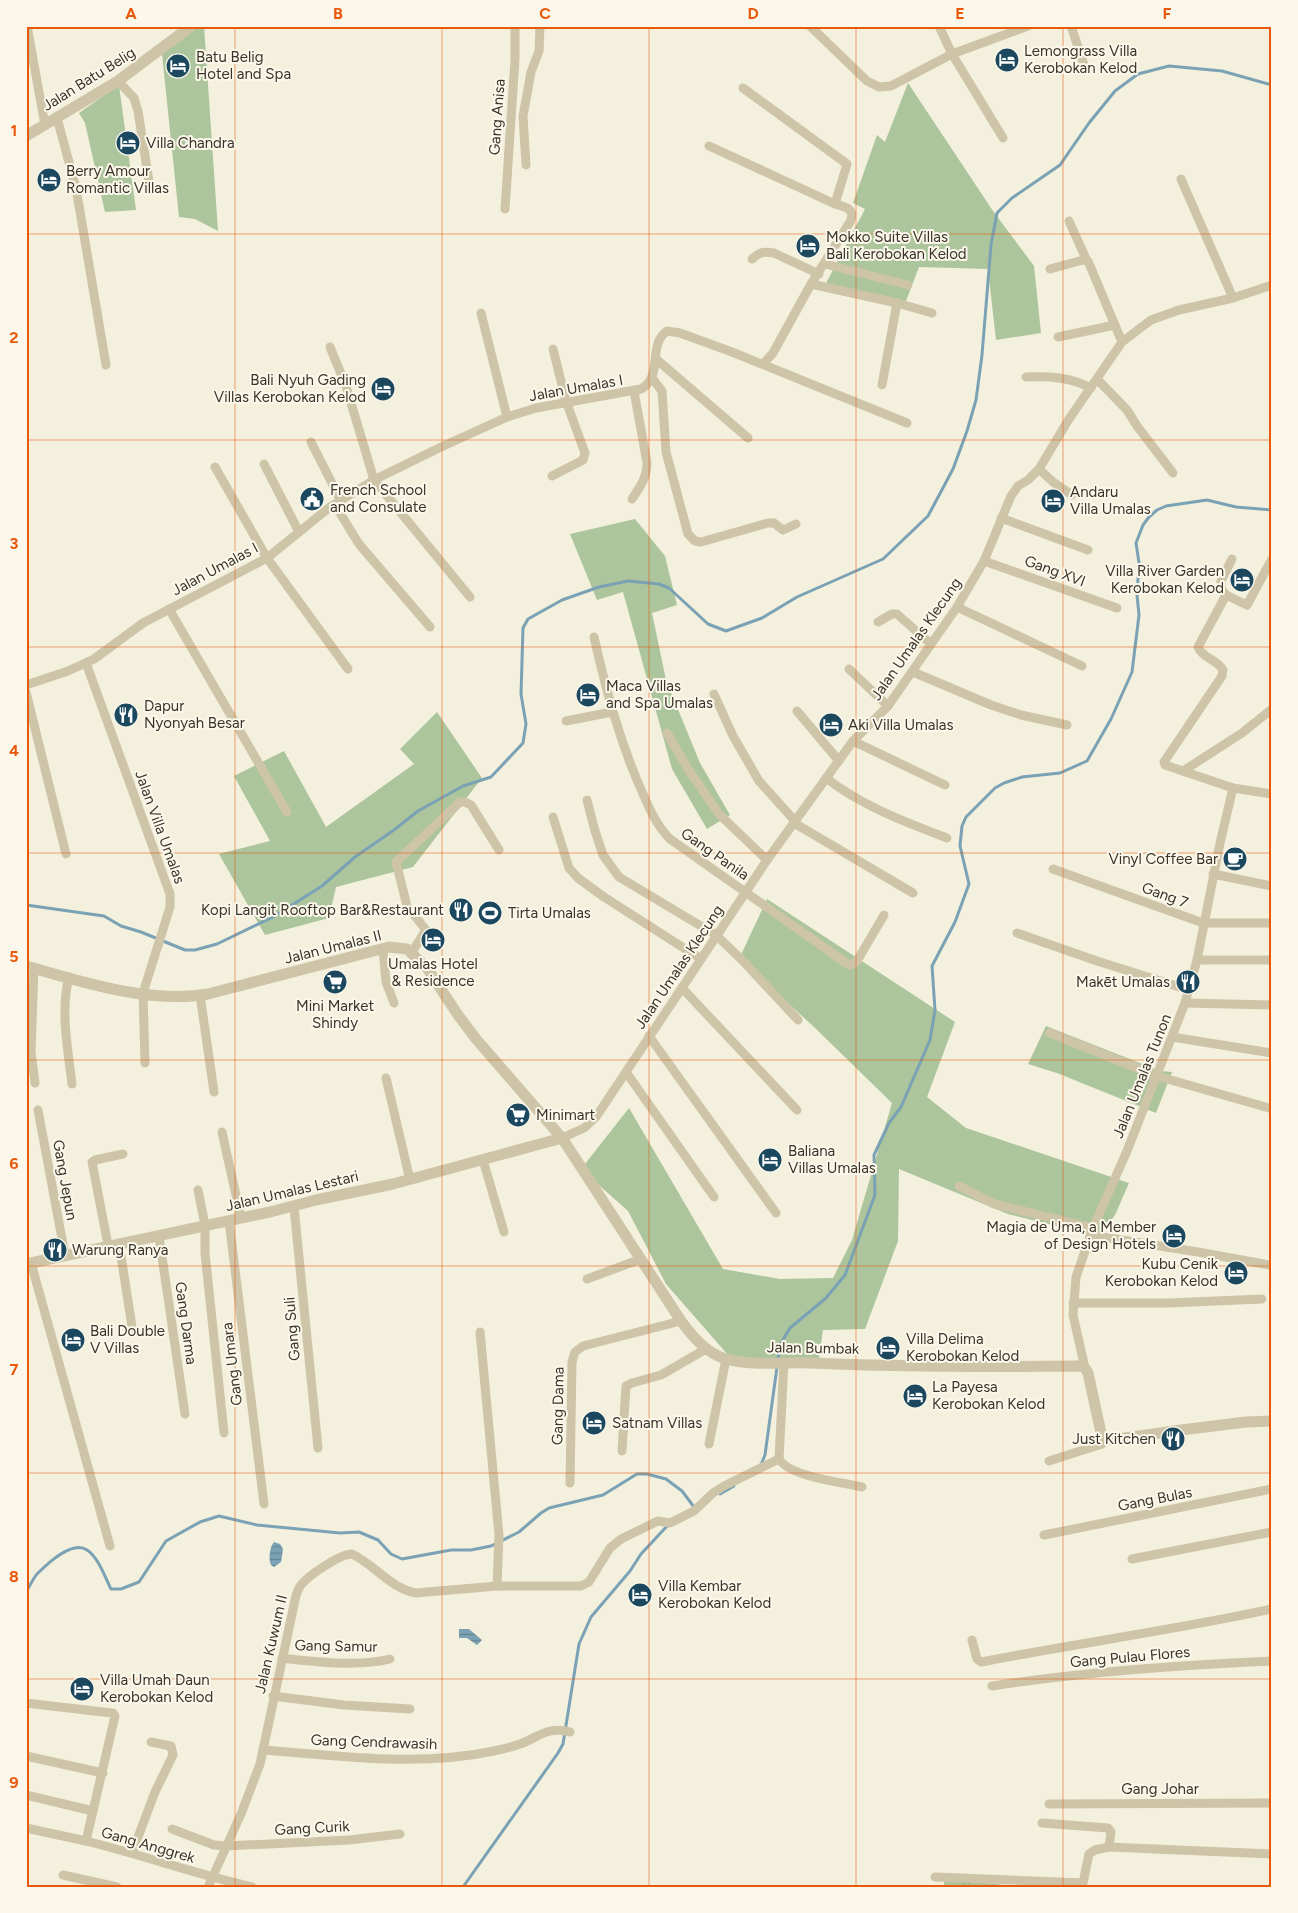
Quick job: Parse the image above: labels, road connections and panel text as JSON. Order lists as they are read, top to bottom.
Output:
{
  "streets": {
    "street": [
      "Jalan Batu Belig",
      "Gang Anisa",
      "Jalan Umalas I",
      "Gang XVI",
      "Jalan Umalas Klecung",
      "Jalan Villa Umalas",
      "Gang Panila",
      "Gang 7",
      "Jalan Umalas II",
      "Jalan Umalas Tunon",
      "Gang Jepun",
      "Jalan Umalas Lestari",
      "Gang Darma",
      "Gang Suli",
      "Jalan Bumbak",
      "Gang Umara",
      "Gang Dama",
      "Gang Bulas",
      "Jalan Kuwum II",
      "Gang Samur",
      "Gang Pulau Flores",
      "Gang Cendrawasih",
      "Gang Johar",
      "Gang Curik",
      "Gang Anggrek"
    ]
  },
  "crossings": [
    ["Jalan Umalas I", "Jalan Villa Umalas"],
    ["Gang XVI", "Jalan Umalas Klecung"],
    ["Jalan Umalas Klecung", "Gang Panila"],
    ["Jalan Umalas Klecung", "Jalan Umalas Lestari"],
    ["Jalan Umalas Klecung", "Jalan Bumbak"],
    ["Jalan Villa Umalas", "Jalan Umalas II"],
    ["Gang 7", "Jalan Umalas Tunon"],
    ["Jalan Umalas Tunon", "Jalan Bumbak"],
    ["Gang Jepun", "Jalan Umalas Lestari"],
    ["Jalan Umalas Lestari", "Gang Darma"],
    ["Jalan Umalas Lestari", "Gang Suli"],
    ["Jalan Umalas Lestari", "Jalan Bumbak"],
    ["Jalan Umalas Lestari", "Gang Umara"],
    ["Jalan Bumbak", "Gang Dama"],
    ["Jalan Kuwum II", "Gang Samur"],
    ["Jalan Kuwum II", "Gang Cendrawasih"],
    ["Jalan Kuwum II", "Gang Curik"],
    ["Jalan Kuwum II", "Gang Anggrek"]
  ],
  "places": {
    "hotel": [
      "Lemongrass Villa Kerobokan Kelod",
      "Batu Belig Hotel and Spa",
      "Villa Chandra",
      "Berry Amour Romantic Villas",
      "Mokko Suite Villas Bali Kerobokan Kelod",
      "Bali Nyuh Gading Villas Kerobokan Kelod",
      "Andaru Villa Umalas",
      "Villa River Garden Kerobokan Kelod",
      "Maca Villas and Spa Umalas",
      "Aki Villa Umalas",
      "Umalas Hotel & Residence",
      "Baliana Villas Umalas",
      "Magia de Uma, a Member of Design Hotels",
      "Kubu Cenik Kerobokan Kelod",
      "Bali Double V Villas",
      "Villa Delima Kerobokan Kelod",
      "La Payesa Kerobokan Kelod",
      "Satnam Villas",
      "Villa Kembar Kerobokan Kelod",
      "Villa Umah Daun Kerobokan Kelod"
    ],
    "public building": ["French School and Consulate"],
    "restaurant": [
      "Dapur Nyonyah Besar",
      "Kopi Langit Rooftop Bar&Restaurant",
      "Makēt Umalas",
      "Warung Ranya",
      "Just Kitchen"
    ],
    "cafe": ["Vinyl Coffee Bar"],
    "sports": ["Tirta Umalas"],
    "supermarket": ["Mini Market Shindy", "Minimart"]
  },
  "grid": {
    "columns": [
      "A",
      "B",
      "C",
      "D",
      "E",
      "F"
    ],
    "rows": [
      "1",
      "2",
      "3",
      "4",
      "5",
      "6",
      "7",
      "8",
      "9"
    ]
  }
}
